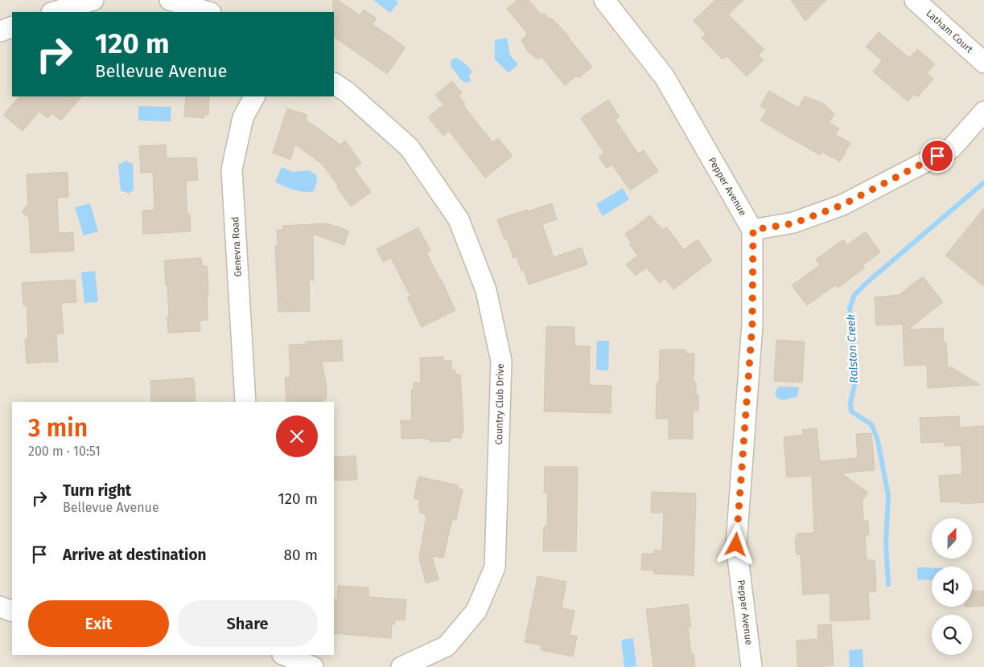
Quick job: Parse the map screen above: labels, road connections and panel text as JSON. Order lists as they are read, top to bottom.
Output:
{
  "streets": {
    "street": [
      "Latham Court",
      "Pepper Avenue",
      "Genevra Road",
      "Country Club Drive"
    ]
  },
  "water": ["Ralston Creek"],
  "north": "top",
  "page": {
    "turn": ["120 m", "Bellevue Avenue"],
    "heading": ["3 min", "200 m · 10:51"],
    "list": [
      {
        "name": "Turn right",
        "note": "Bellevue Avenue",
        "value": "120 m"
      },
      {
        "name": "Arrive at destination",
        "value": "80 m"
      }
    ],
    "buttons": ["Exit", "Share"]
  }
}
